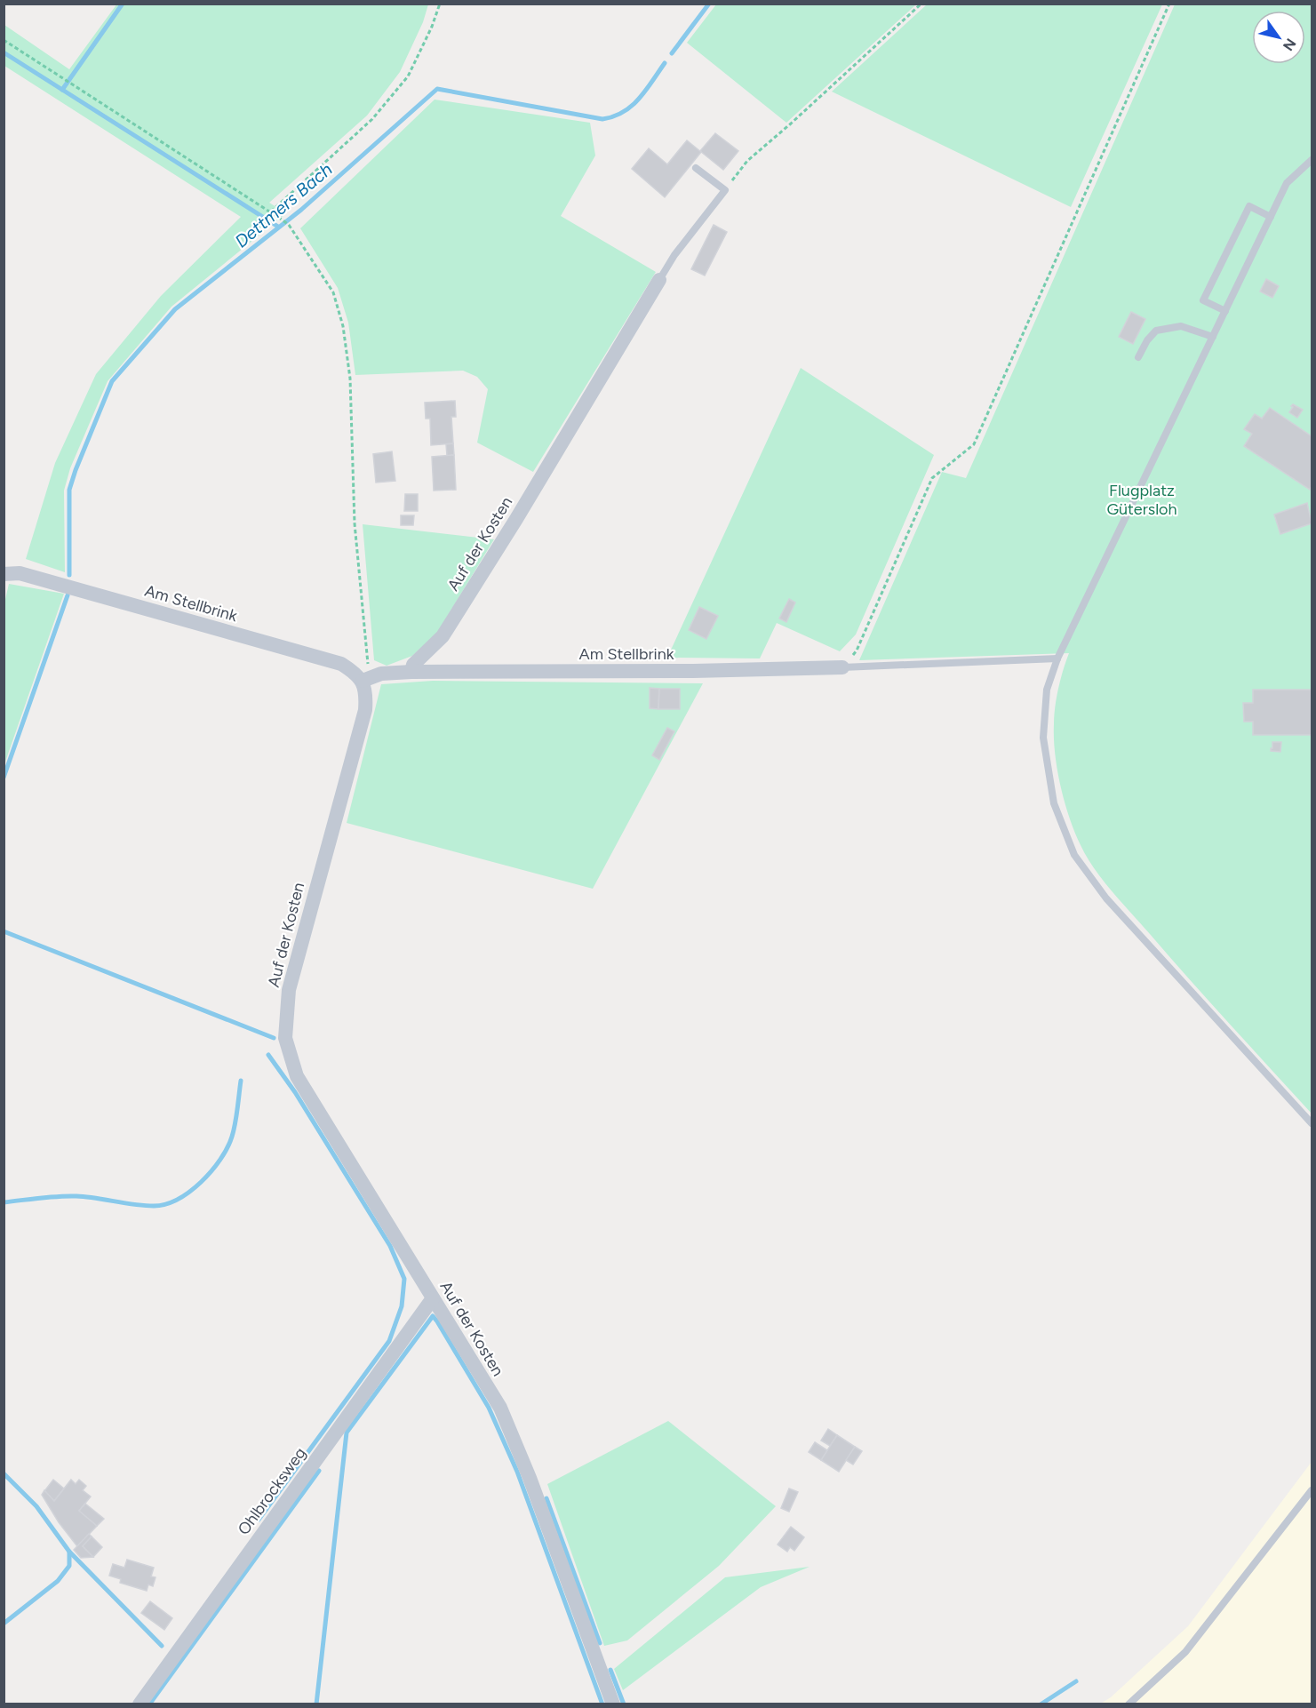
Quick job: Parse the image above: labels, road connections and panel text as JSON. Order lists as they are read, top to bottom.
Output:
{
  "streets": {
    "street": ["Auf der Kosten", "Am Stellbrink", "Ohlbrocksweg"]
  },
  "crossings": [
    ["Auf der Kosten", "Am Stellbrink"],
    ["Auf der Kosten", "Ohlbrocksweg"]
  ],
  "water": ["Dettmers Bach"],
  "parks": ["Flugplatz Gütersloh"],
  "north": "bottom right"
}
